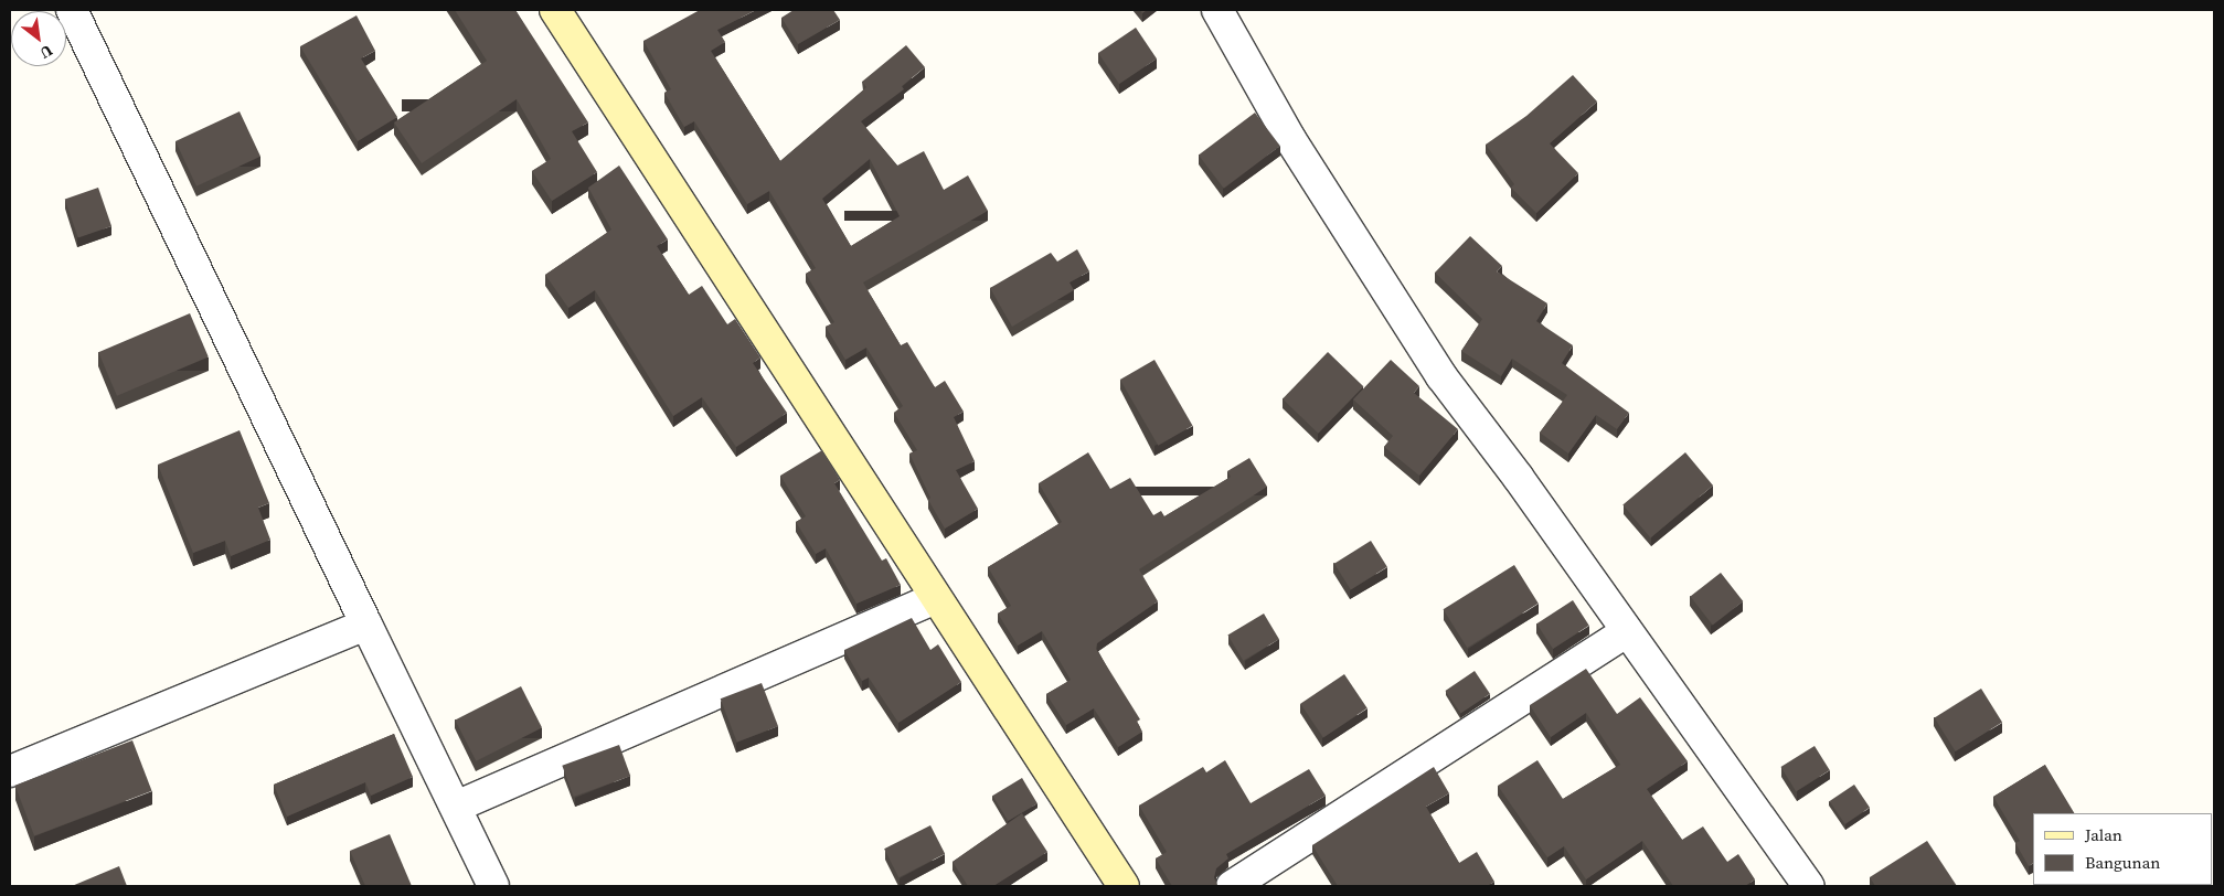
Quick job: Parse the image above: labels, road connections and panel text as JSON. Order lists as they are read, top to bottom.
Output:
{
  "legend": ["Jalan", "Bangunan"],
  "north": "bottom right"
}
